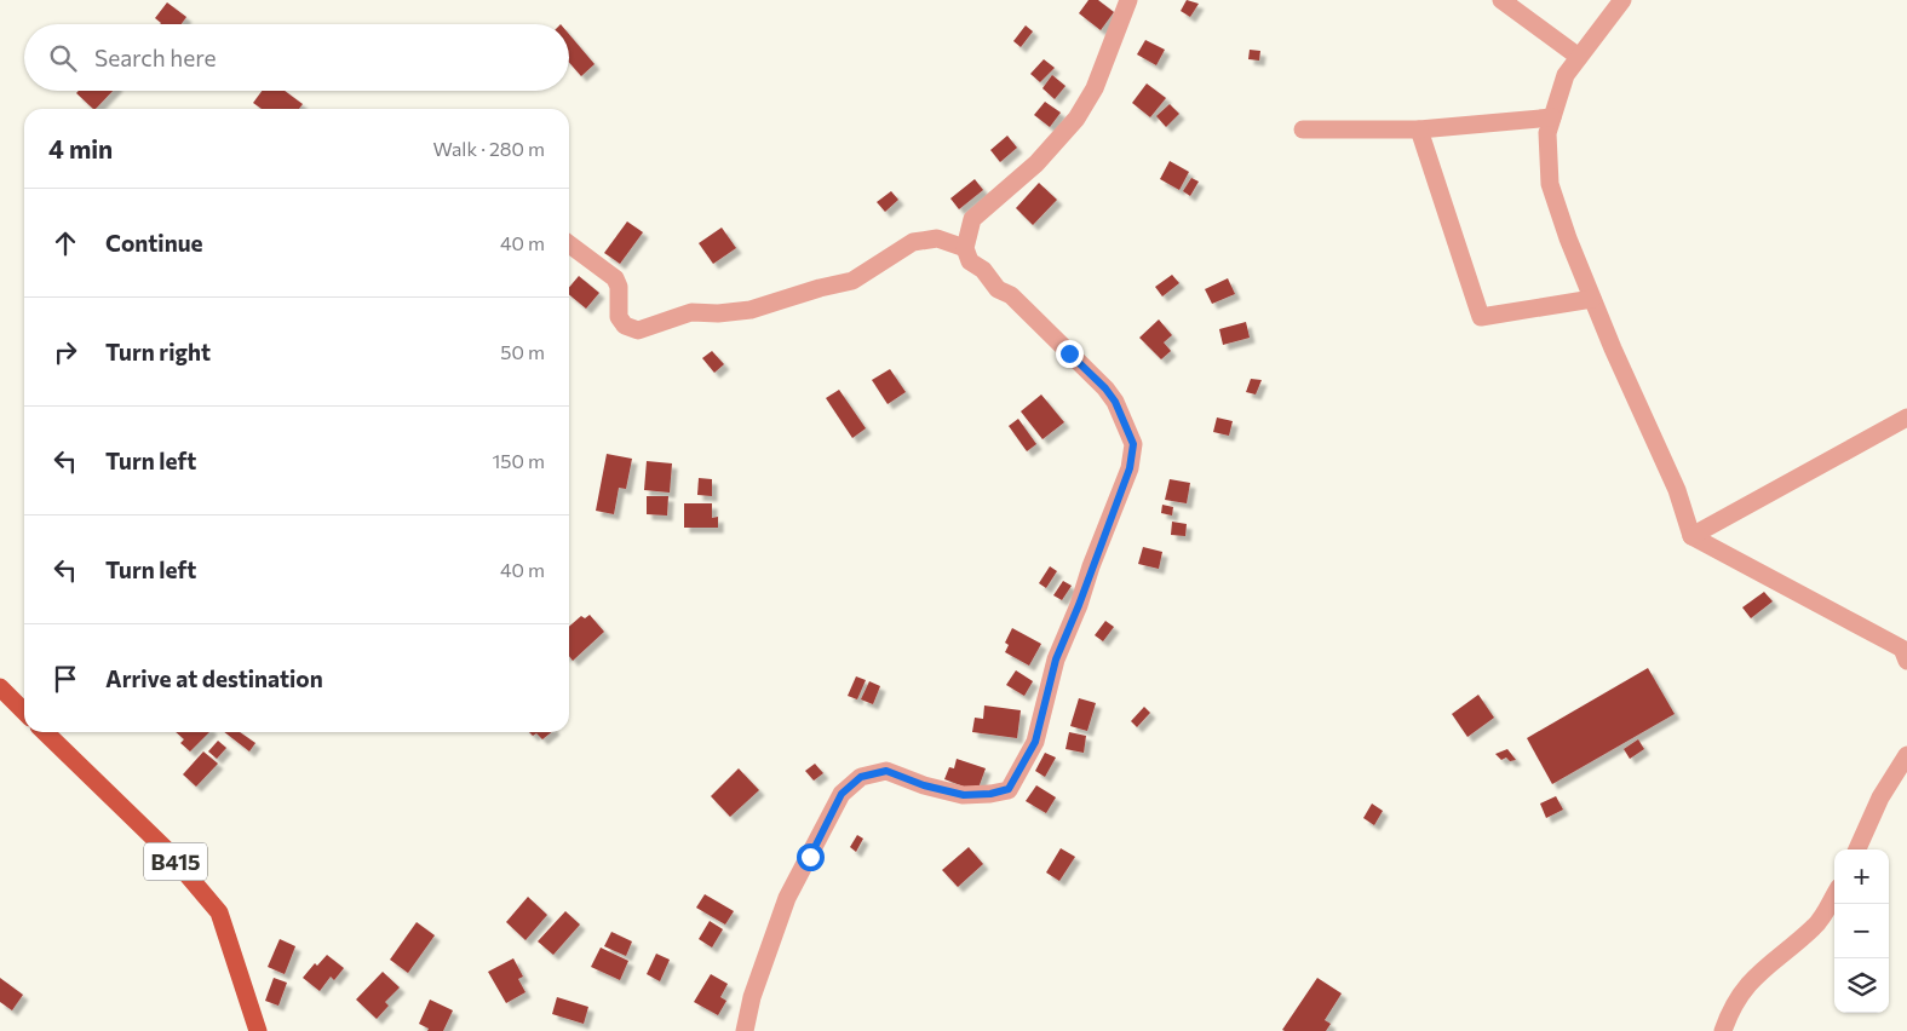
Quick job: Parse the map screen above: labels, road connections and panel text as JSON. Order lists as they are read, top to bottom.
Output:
{
  "streets": {
    "main road": ["B415"]
  },
  "page": {
    "search": "Search here",
    "heading": ["4 min", "Walk · 280 m"],
    "list": [
      ["Continue", "40 m"],
      ["Turn right", "50 m"],
      ["Turn left", "150 m"],
      ["Turn left", "40 m"],
      "Arrive at destination"
    ],
    "map_buttons": ["+", "−"]
  }
}
